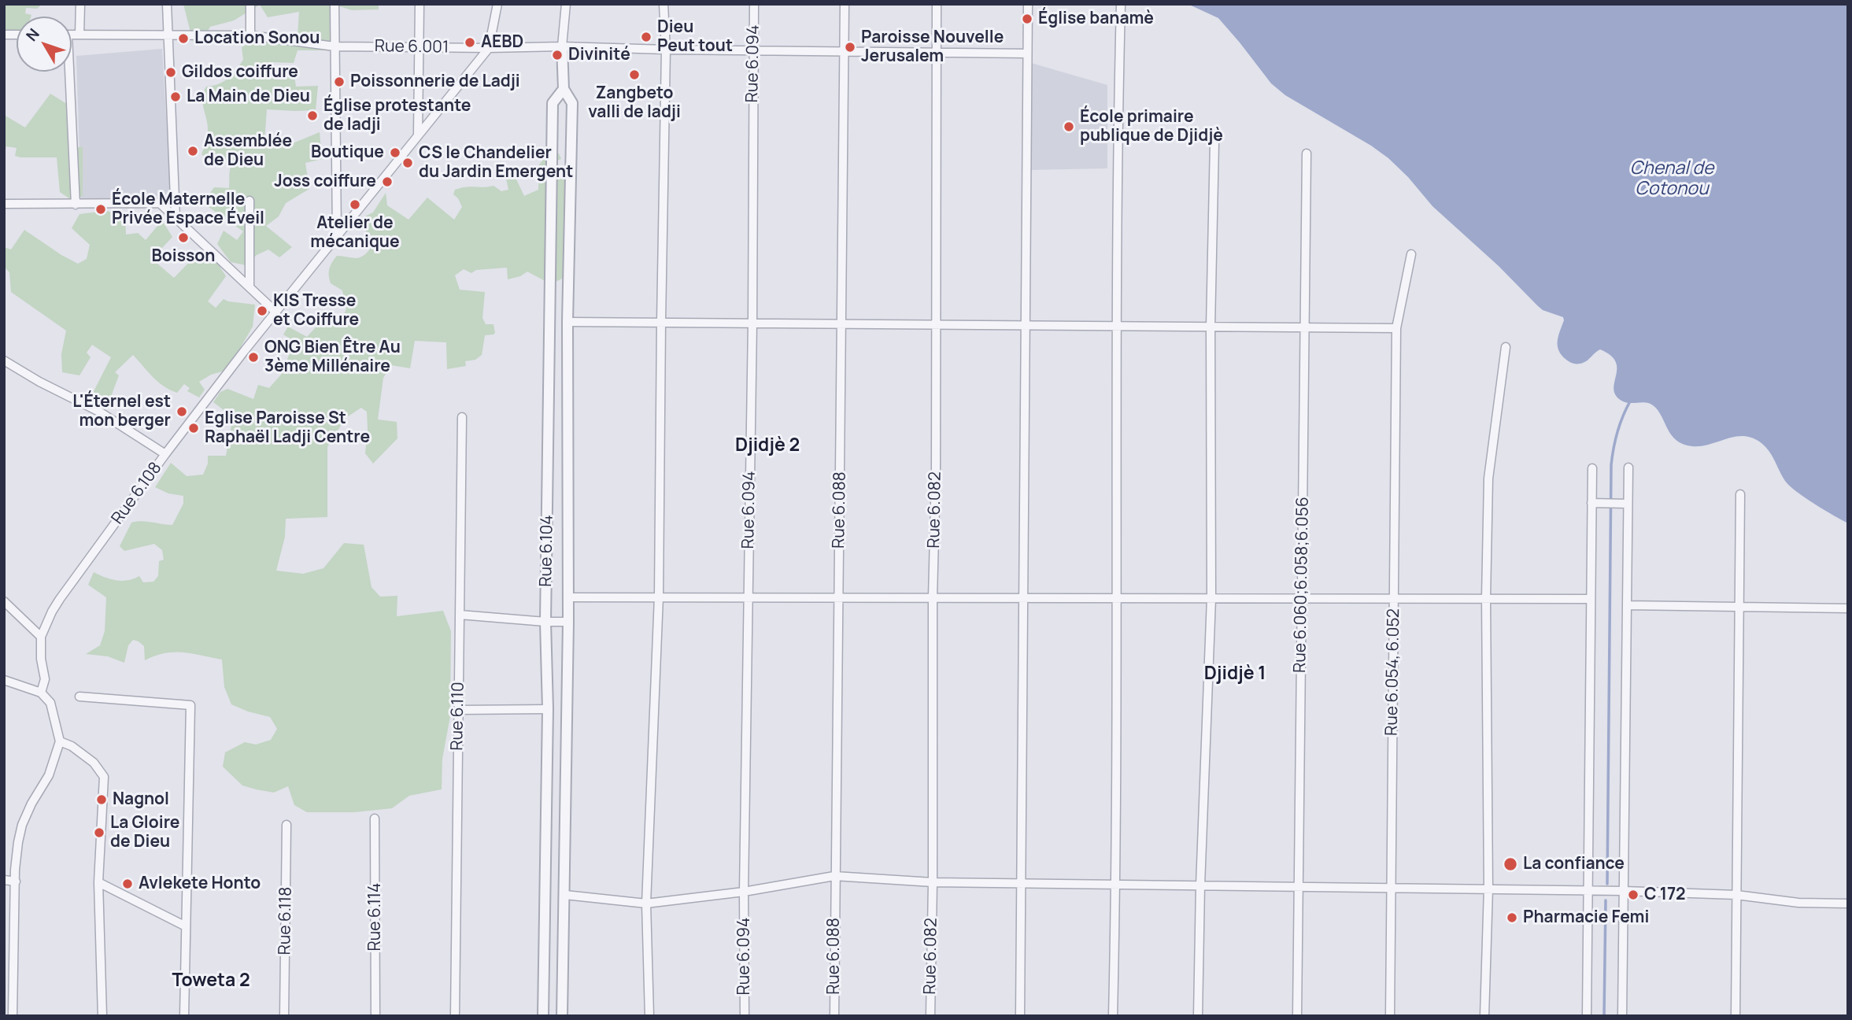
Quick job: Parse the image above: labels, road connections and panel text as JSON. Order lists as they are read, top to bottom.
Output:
{
  "streets": {
    "street": [
      "Rue 6.001",
      "Rue 6.094",
      "Rue 6.108",
      "Rue 6.088",
      "Rue 6.082",
      "Rue 6.104",
      "Rue 6.060;6.058;6.056",
      "Rue 6.054, 6.052",
      "Rue 6.110",
      "Rue 6.114",
      "Rue 6.118"
    ]
  },
  "crossings": [
    ["Rue 6.001", "Rue 6.094"],
    ["Rue 6.001", "Rue 6.108"],
    ["Rue 6.001", "Rue 6.088"],
    ["Rue 6.001", "Rue 6.082"],
    ["Rue 6.001", "Rue 6.104"]
  ],
  "districts": ["Djidjè 2", "Djidjè 1", "Toweta 2"],
  "water": ["Chenal de Cotonou"],
  "places": [
    "Église banamè",
    "Dieu Peut tout",
    "Location Sonou",
    "AEBD",
    "Paroisse Nouvelle Jerusalem",
    "Divinité",
    "Gildos coiffure",
    "Zangbeto valli de ladji",
    "Poissonnerie de Ladji",
    "La Main de Dieu",
    "Église protestante de ladji",
    "École primaire publique de Djidjè",
    "Assemblée de Dieu",
    "Boutique",
    "CS le Chandelier du Jardin Emergent",
    "Joss coiffure",
    "Atelier de mécanique",
    "École Maternelle Privée Espace Éveil",
    "Boisson",
    "KIS Tresse et Coiffure",
    "ONG Bien Être Au 3ème Millénaire",
    "L'Éternel est mon berger",
    "Eglise Paroisse St Raphaël Ladji Centre",
    "Nagnol",
    "La Gloire de Dieu",
    "La confiance",
    "Avlekete Honto",
    "C 172",
    "Pharmacie Femi"
  ],
  "north": "top left"
}
